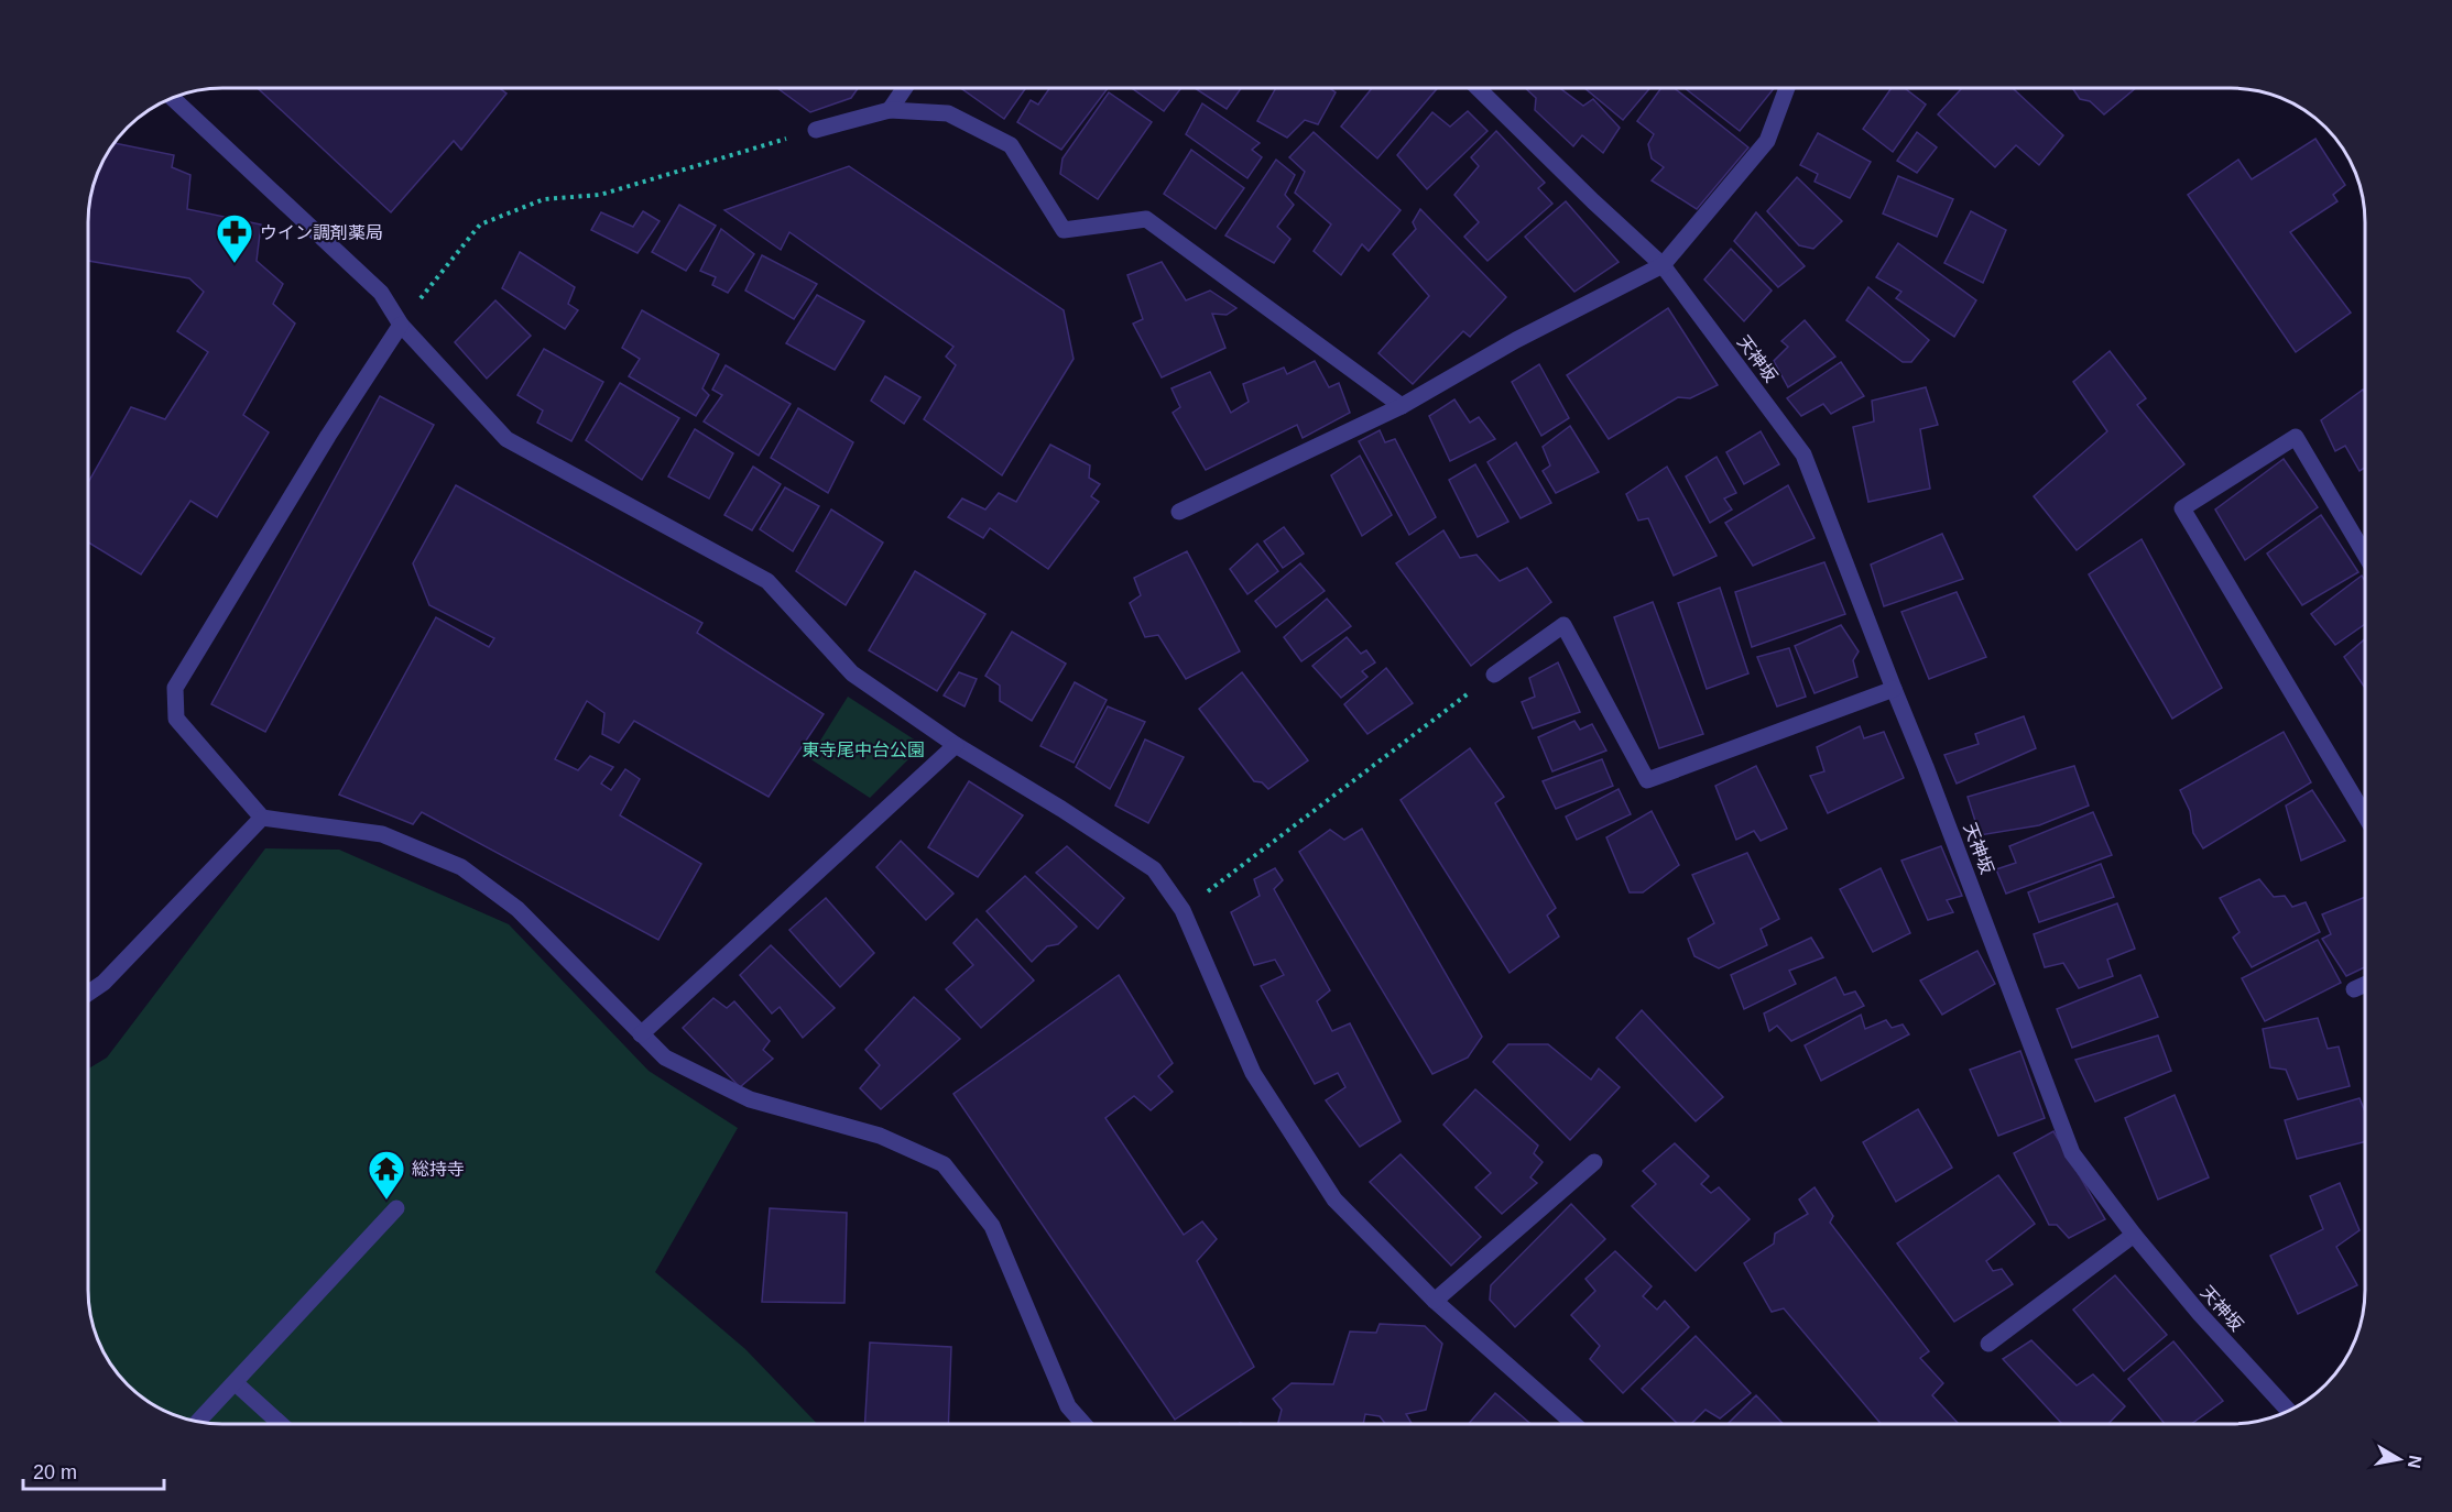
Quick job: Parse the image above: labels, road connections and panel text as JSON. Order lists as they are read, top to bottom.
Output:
{
  "streets": {
    "street": ["天神坂"]
  },
  "parks": ["東寺尾中台公園"],
  "places": {
    "pharmacy": ["ウイン調剤薬局"],
    "temple": ["総持寺"]
  },
  "scale_bar": "20 m",
  "north": "right"
}
